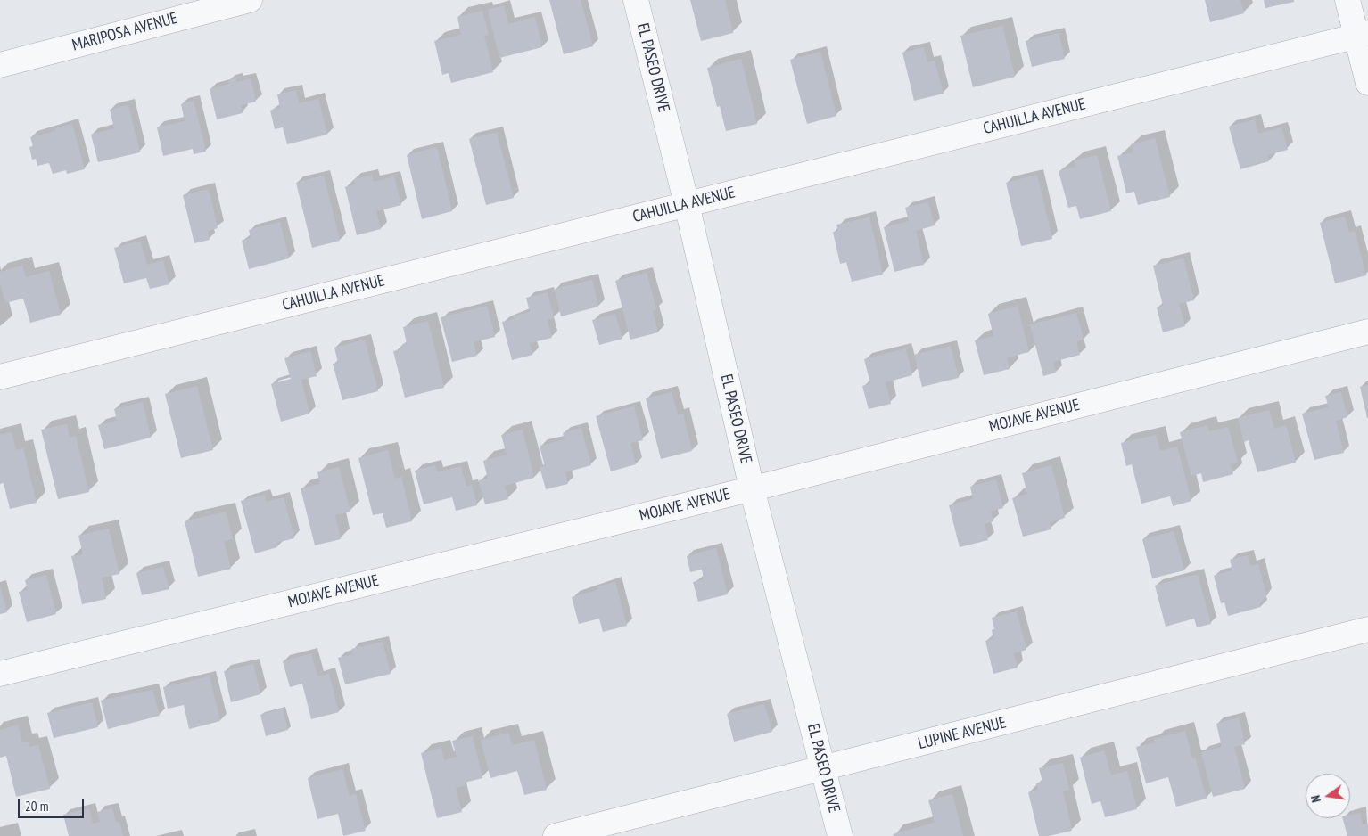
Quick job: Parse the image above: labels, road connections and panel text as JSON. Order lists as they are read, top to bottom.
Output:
{
  "streets": {
    "street": [
      "MARIPOSA AVENUE",
      "EL PASEO DRIVE",
      "CAHUILLA AVENUE",
      "MOJAVE AVENUE",
      "LUPINE AVENUE"
    ]
  },
  "crossings": [
    ["EL PASEO DRIVE", "CAHUILLA AVENUE"],
    ["EL PASEO DRIVE", "MOJAVE AVENUE"],
    ["EL PASEO DRIVE", "LUPINE AVENUE"]
  ],
  "scale_bar": "20 m",
  "north": "left"
}
